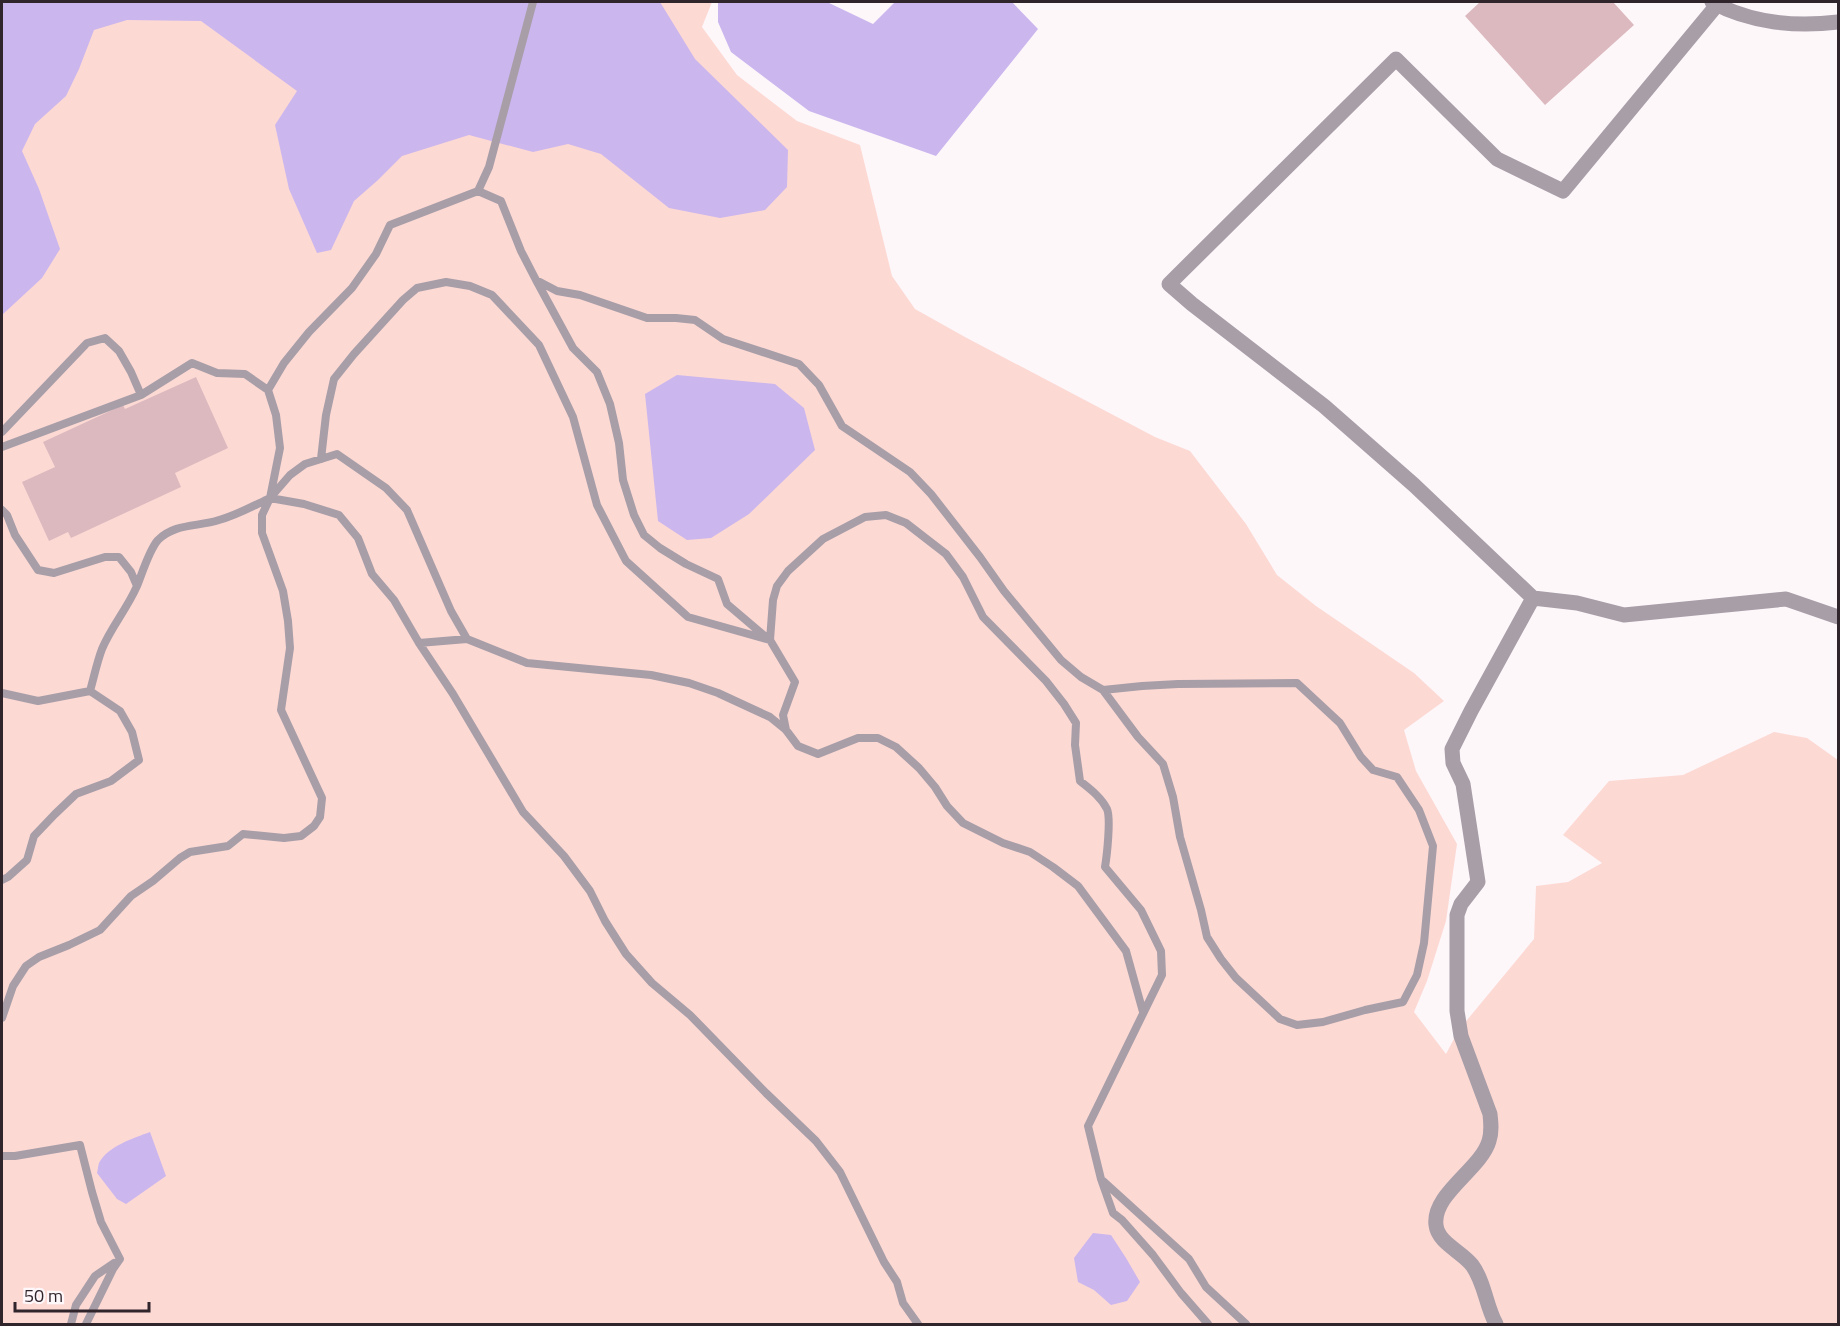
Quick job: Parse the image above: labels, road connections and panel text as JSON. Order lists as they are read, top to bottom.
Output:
{
  "scale_bar": "50 m"
}
